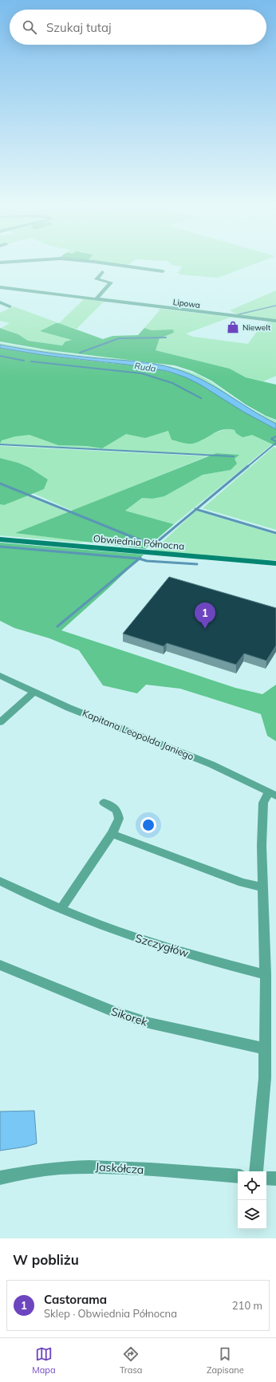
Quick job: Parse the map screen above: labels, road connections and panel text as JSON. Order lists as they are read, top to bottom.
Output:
{
  "streets": {
    "main road": ["Obwiednia Północna"],
    "street": [
      "Lipowa",
      "Kapitana Leopolda Janiego",
      "Szczygłów",
      "Sikorek",
      "Jaskółcza"
    ]
  },
  "water": ["Ruda"],
  "places": {
    "shop": ["Niewelt"]
  },
  "page": {
    "search": "Szukaj tutaj",
    "pins": "1",
    "heading": "W pobliżu",
    "list": [
      {
        "mark": "1",
        "name": "Castorama",
        "note": "Sklep · Obwiednia Północna",
        "value": "210 m"
      }
    ],
    "nav": ["Mapa", "Trasa", "Zapisane"]
  }
}
